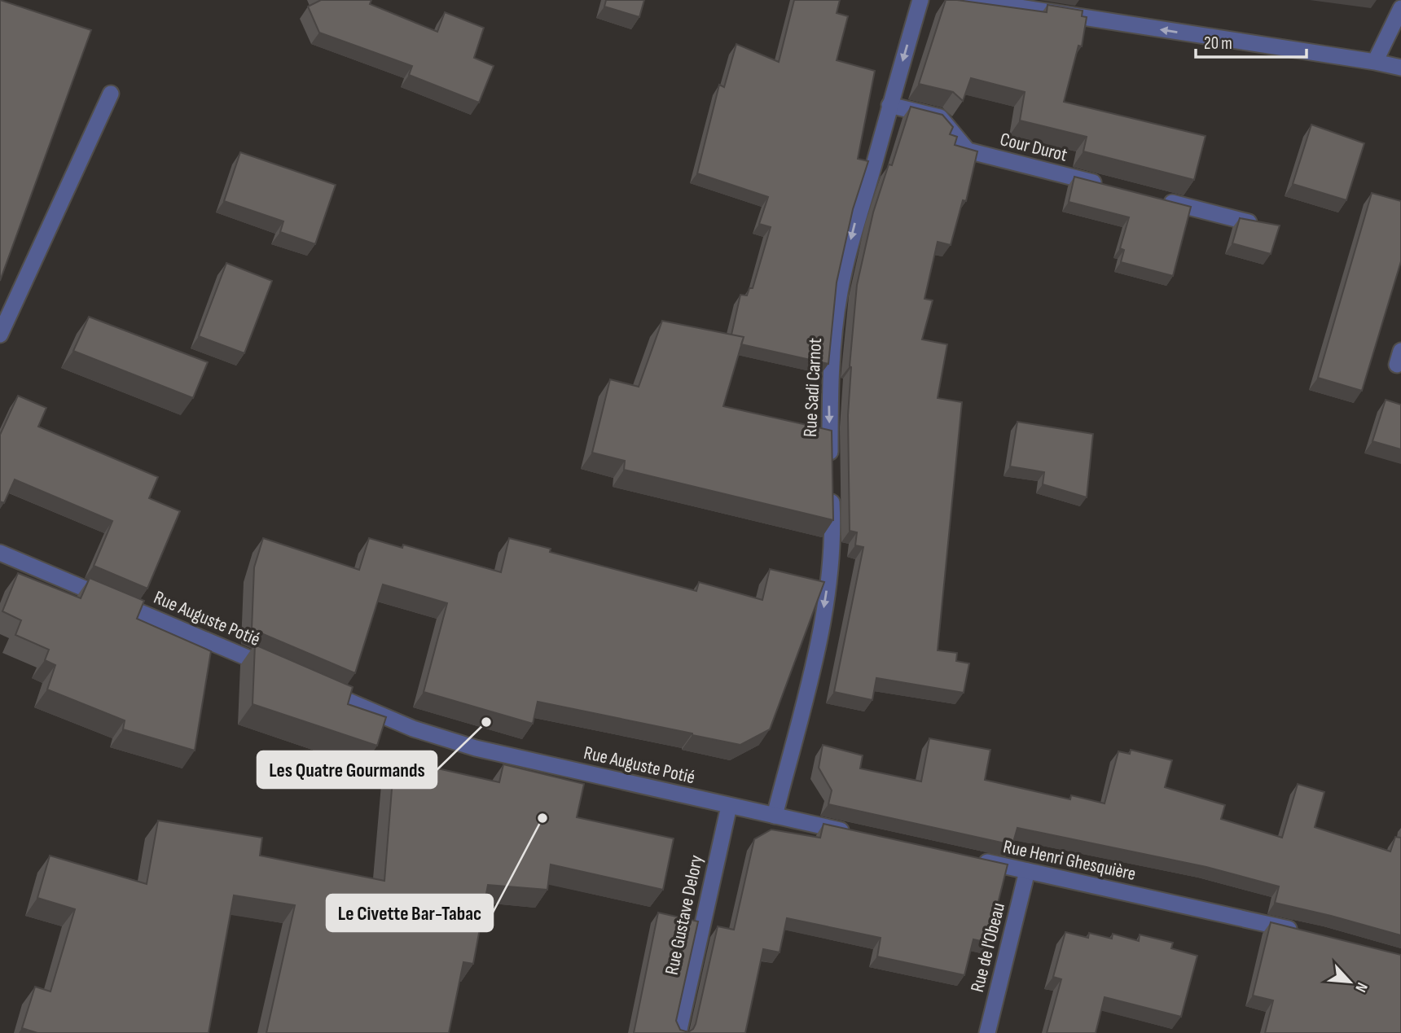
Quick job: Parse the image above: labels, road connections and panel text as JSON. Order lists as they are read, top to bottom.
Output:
{
  "streets": {
    "street": [
      "Cour Durot",
      "Rue Sadi Carnot",
      "Rue Auguste Potié",
      "Rue Henri Ghesquière",
      "Rue Gustave Delory",
      "Rue de l'Obeau"
    ]
  },
  "crossings": [
    ["Cour Durot", "Rue Sadi Carnot"],
    ["Rue Auguste Potié", "Rue Gustave Delory"],
    ["Rue Henri Ghesquière", "Rue de l'Obeau"]
  ],
  "one_way": ["Rue Sadi Carnot"],
  "places": ["Les Quatre Gourmands", "Le Civette Bar-Tabac"],
  "scale_bar": "20 m",
  "north": "bottom right"
}
